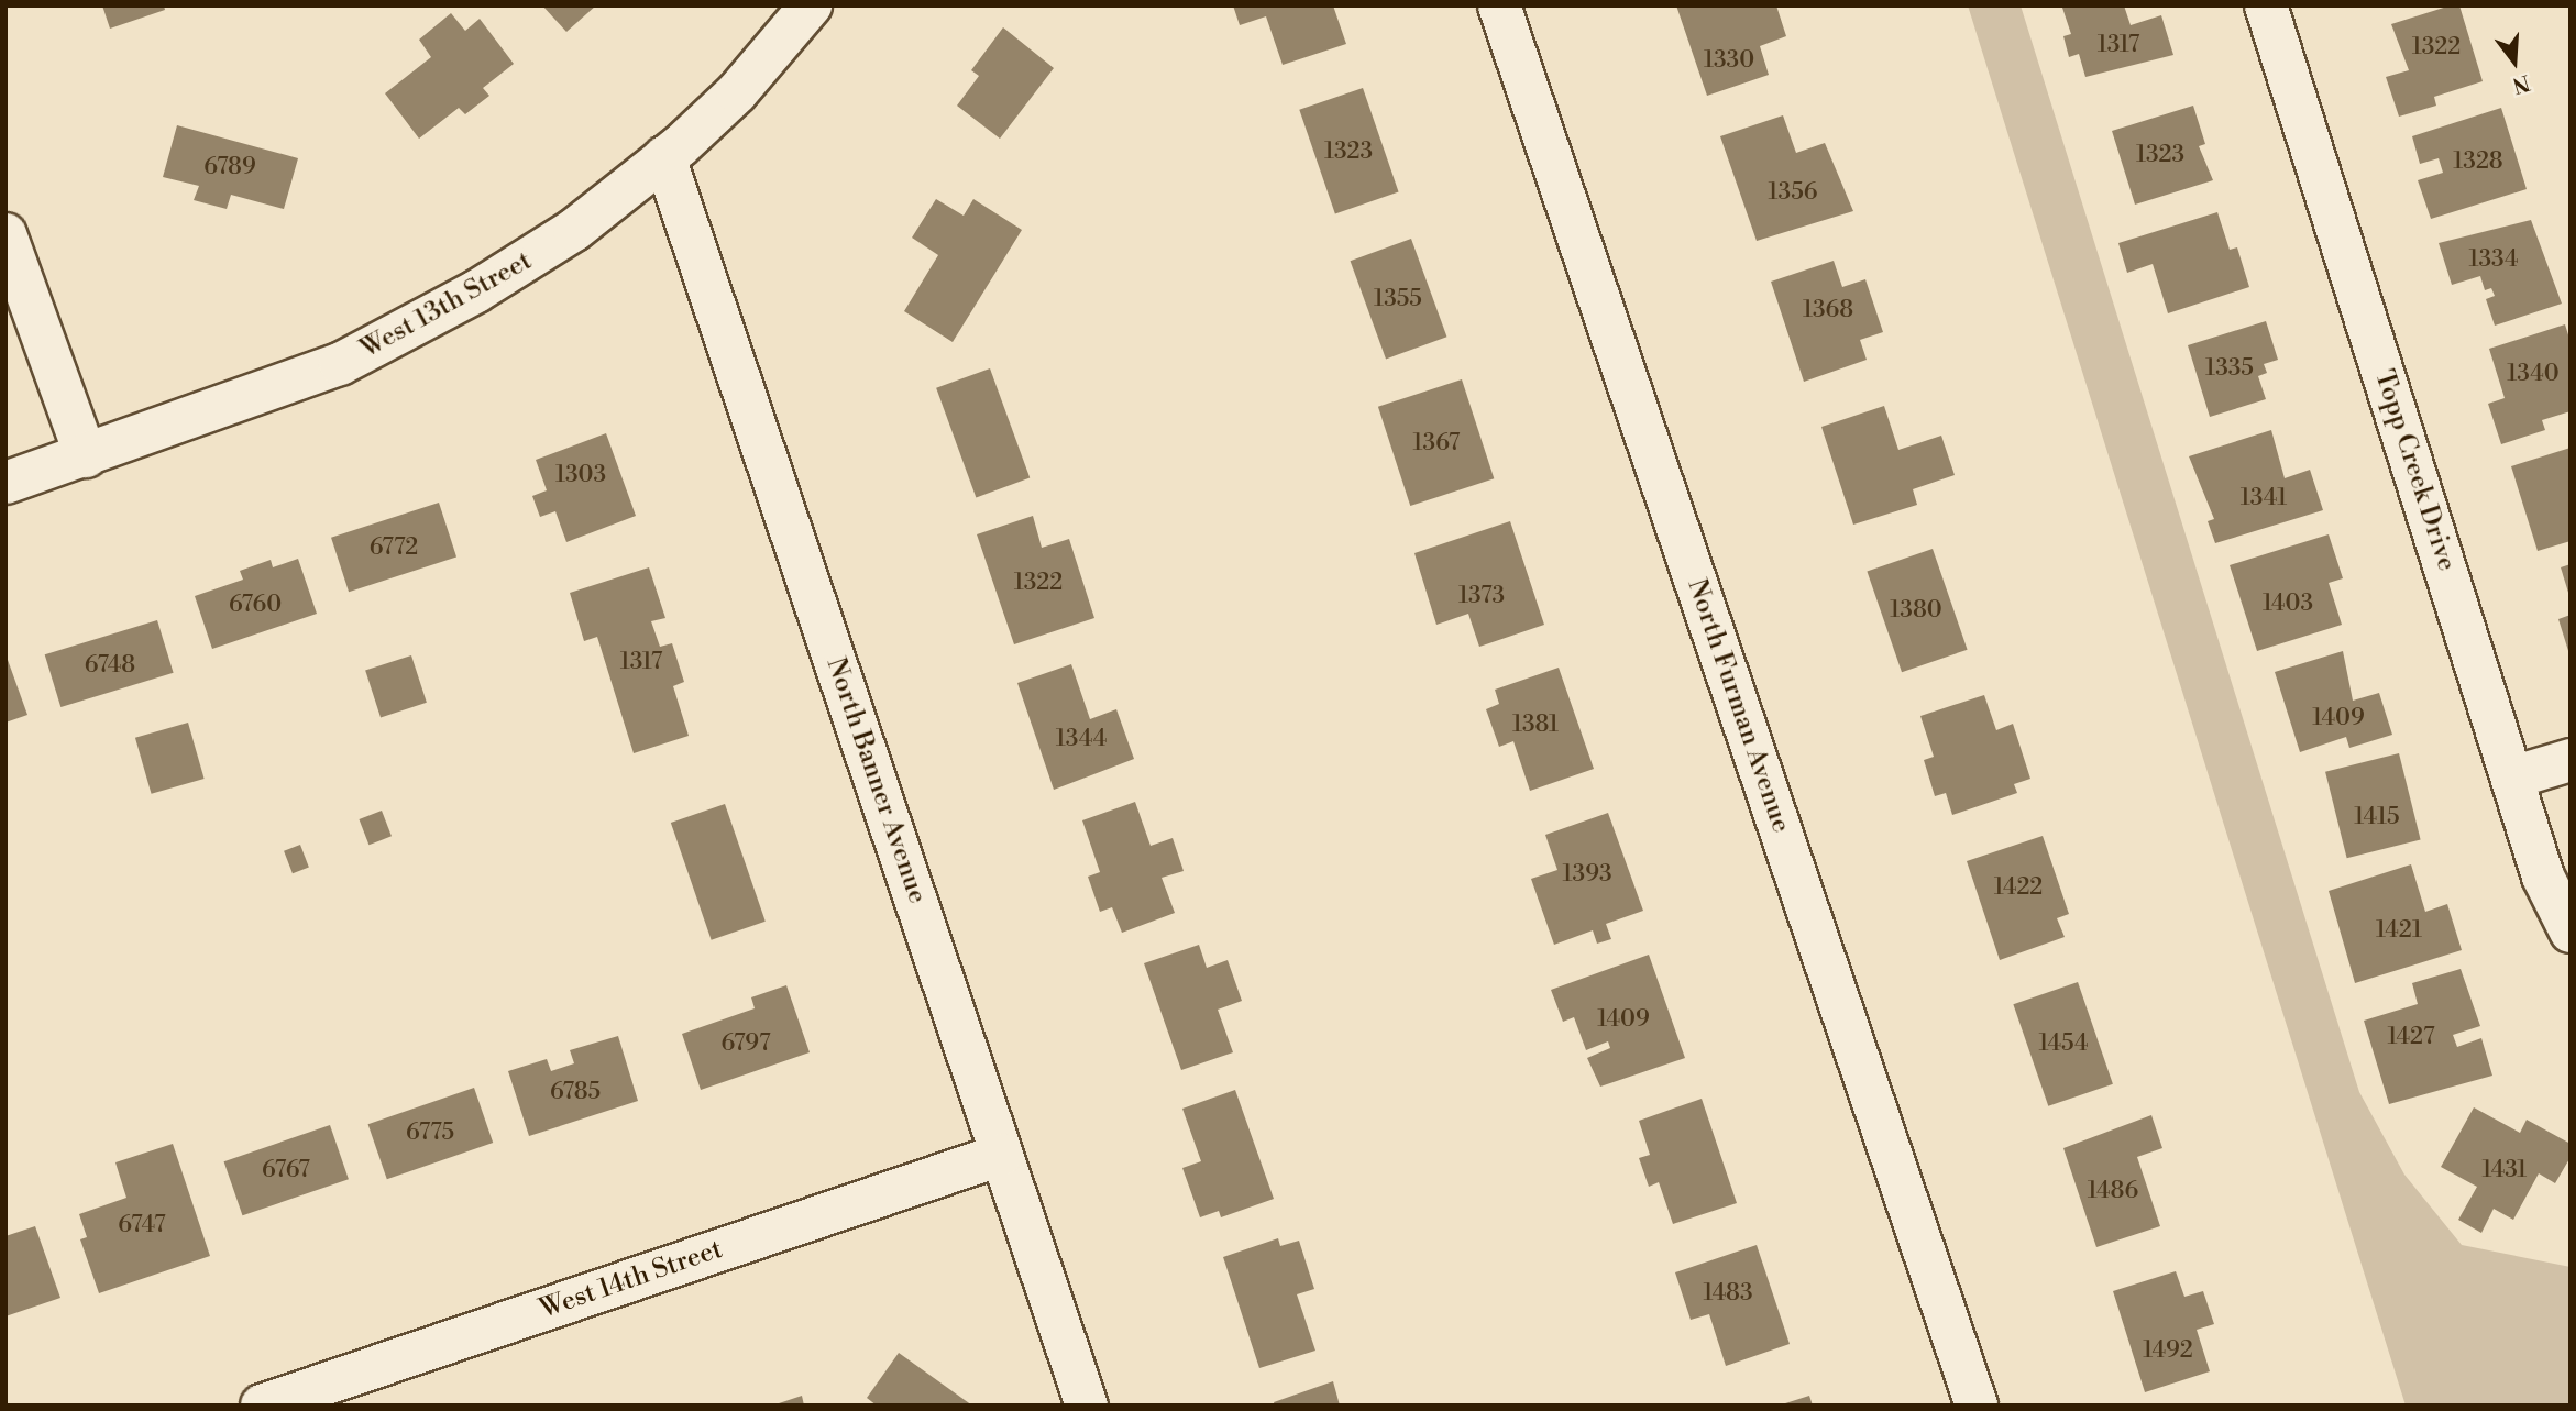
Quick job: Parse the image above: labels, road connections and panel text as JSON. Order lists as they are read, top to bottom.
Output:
{
  "streets": {
    "street": [
      "West 13th Street",
      "Topp Creek Drive",
      "North Furman Avenue",
      "North Banner Avenue",
      "West 14th Street"
    ]
  },
  "crossings": [
    ["West 13th Street", "North Banner Avenue"],
    ["North Banner Avenue", "West 14th Street"]
  ],
  "house_numbers": [
    "1317",
    "1322",
    "1330",
    "1323",
    "1323",
    "1328",
    "6789",
    "1356",
    "1334",
    "1355",
    "1368",
    "1335",
    "1340",
    "1367",
    "1303",
    "1341",
    "6772",
    "1322",
    "1373",
    "1403",
    "6760",
    "1380",
    "1317",
    "6748",
    "1409",
    "1381",
    "1344",
    "1415",
    "1393",
    "1422",
    "1421",
    "1409",
    "1427",
    "6797",
    "1454",
    "6785",
    "6775",
    "6767",
    "1431",
    "1486",
    "6747",
    "1483",
    "1492"
  ],
  "north": "bottom"
}
